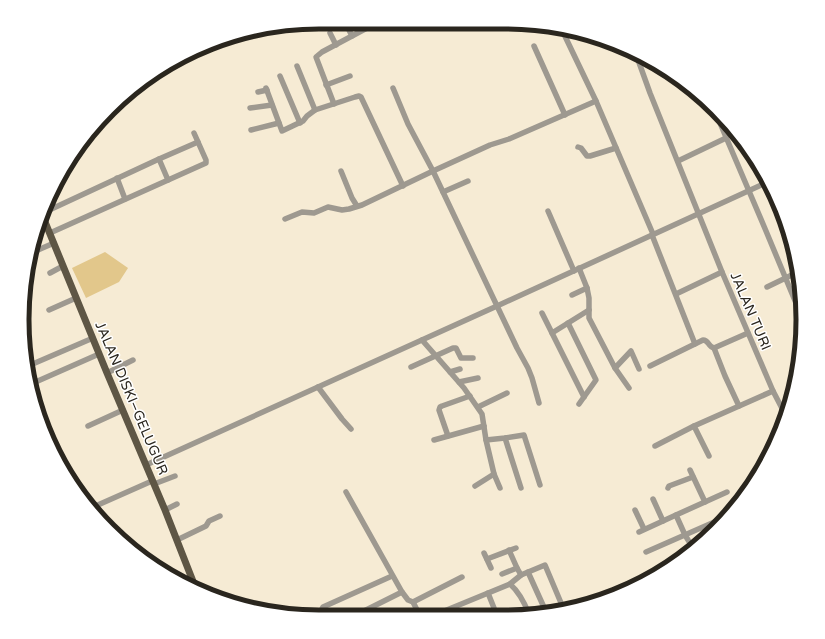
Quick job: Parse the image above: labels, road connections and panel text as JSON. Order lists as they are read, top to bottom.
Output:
{
  "streets": {
    "main road": ["JALAN DISKI–GELUGUR"],
    "street": ["JALAN TURI"]
  }
}
